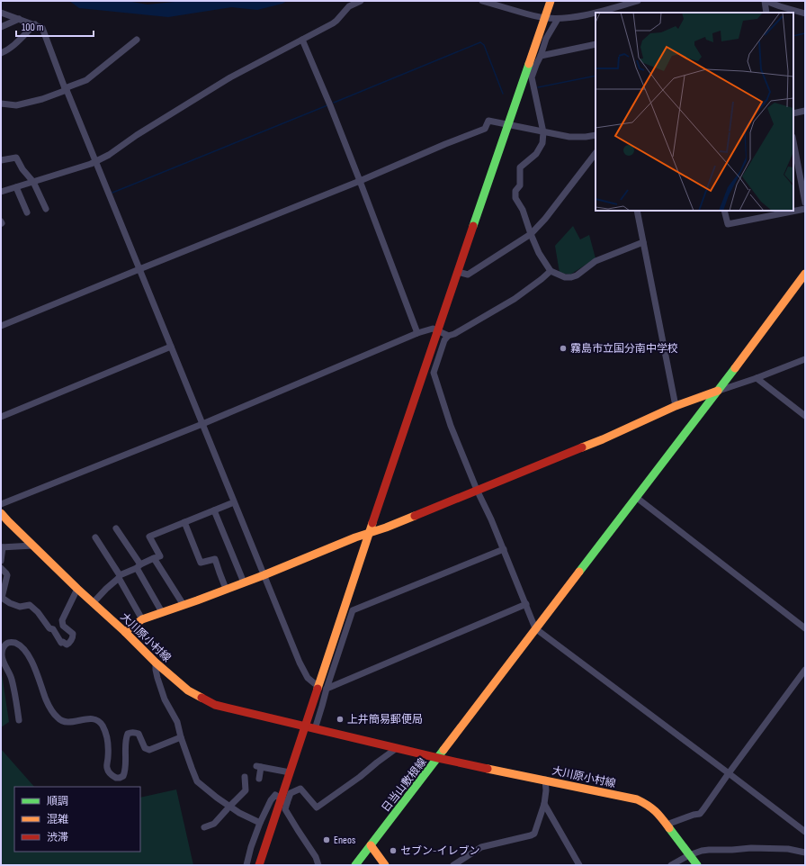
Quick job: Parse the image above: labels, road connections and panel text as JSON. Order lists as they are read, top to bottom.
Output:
{
  "streets": {
    "main road": ["大川原小村線", "日当山敷根線"]
  },
  "crossings": [
    ["大川原小村線", "日当山敷根線"]
  ],
  "places": [
    "霧島市立国分南中学校",
    "上井簡易郵便局",
    "Eneos",
    "セブン-イレブン"
  ],
  "legend": ["順調", "混雑", "渋滞"],
  "scale_bar": "100 m"
}
